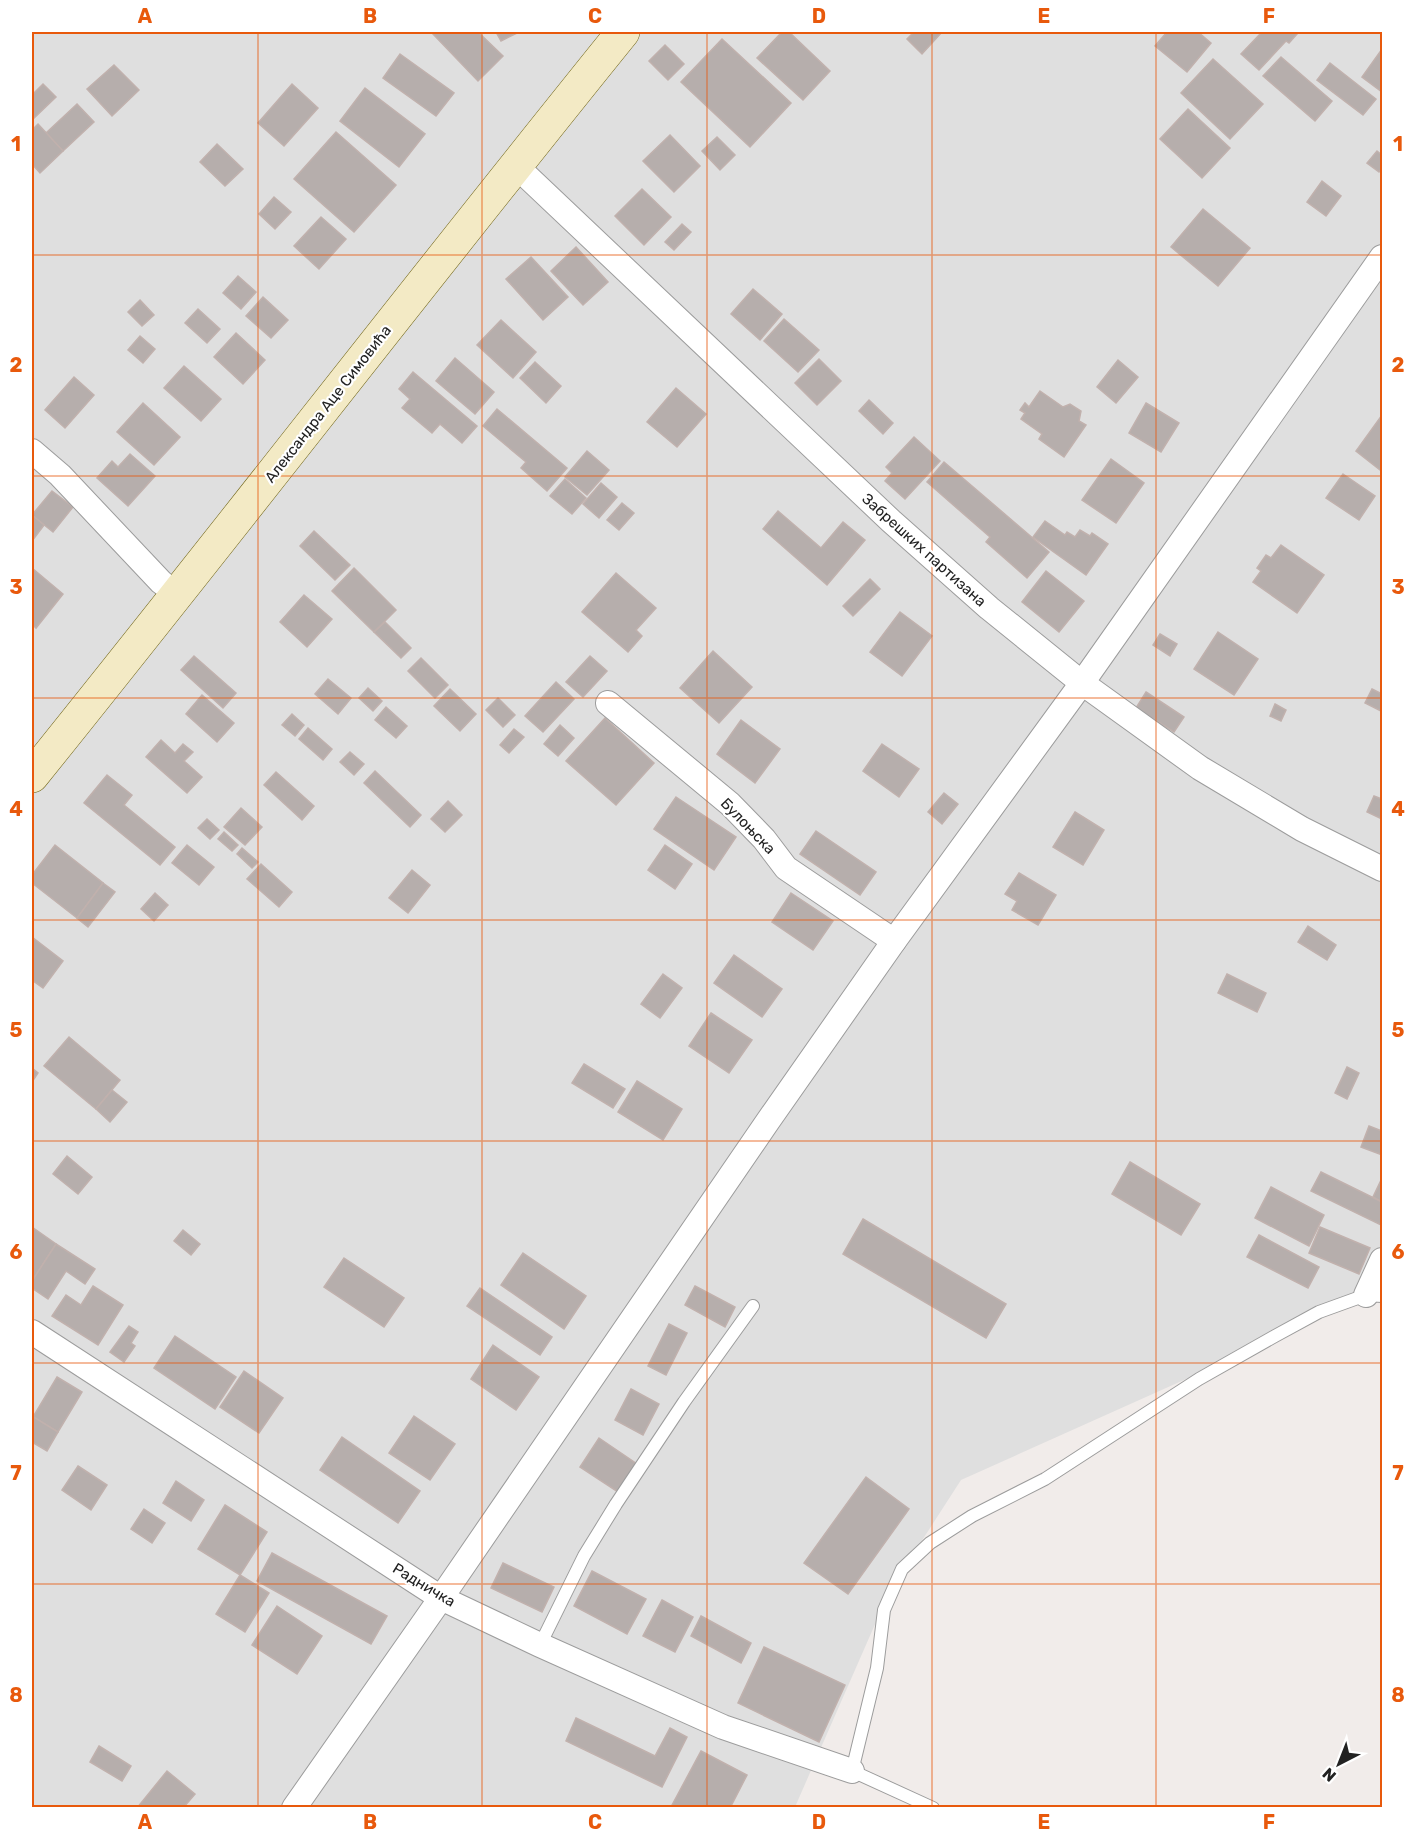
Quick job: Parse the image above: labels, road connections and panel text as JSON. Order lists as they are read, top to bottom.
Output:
{
  "streets": {
    "street": [
      "Александра Аце Симовића",
      "Забрешких партизана",
      "Булоњска",
      "Радничка"
    ]
  },
  "crossings": [
    ["Александра Аце Симовића", "Забрешких партизана"]
  ],
  "north": "bottom left",
  "grid": {
    "columns": [
      "A",
      "B",
      "C",
      "D",
      "E",
      "F"
    ],
    "rows": [
      "1",
      "2",
      "3",
      "4",
      "5",
      "6",
      "7",
      "8"
    ]
  }
}
